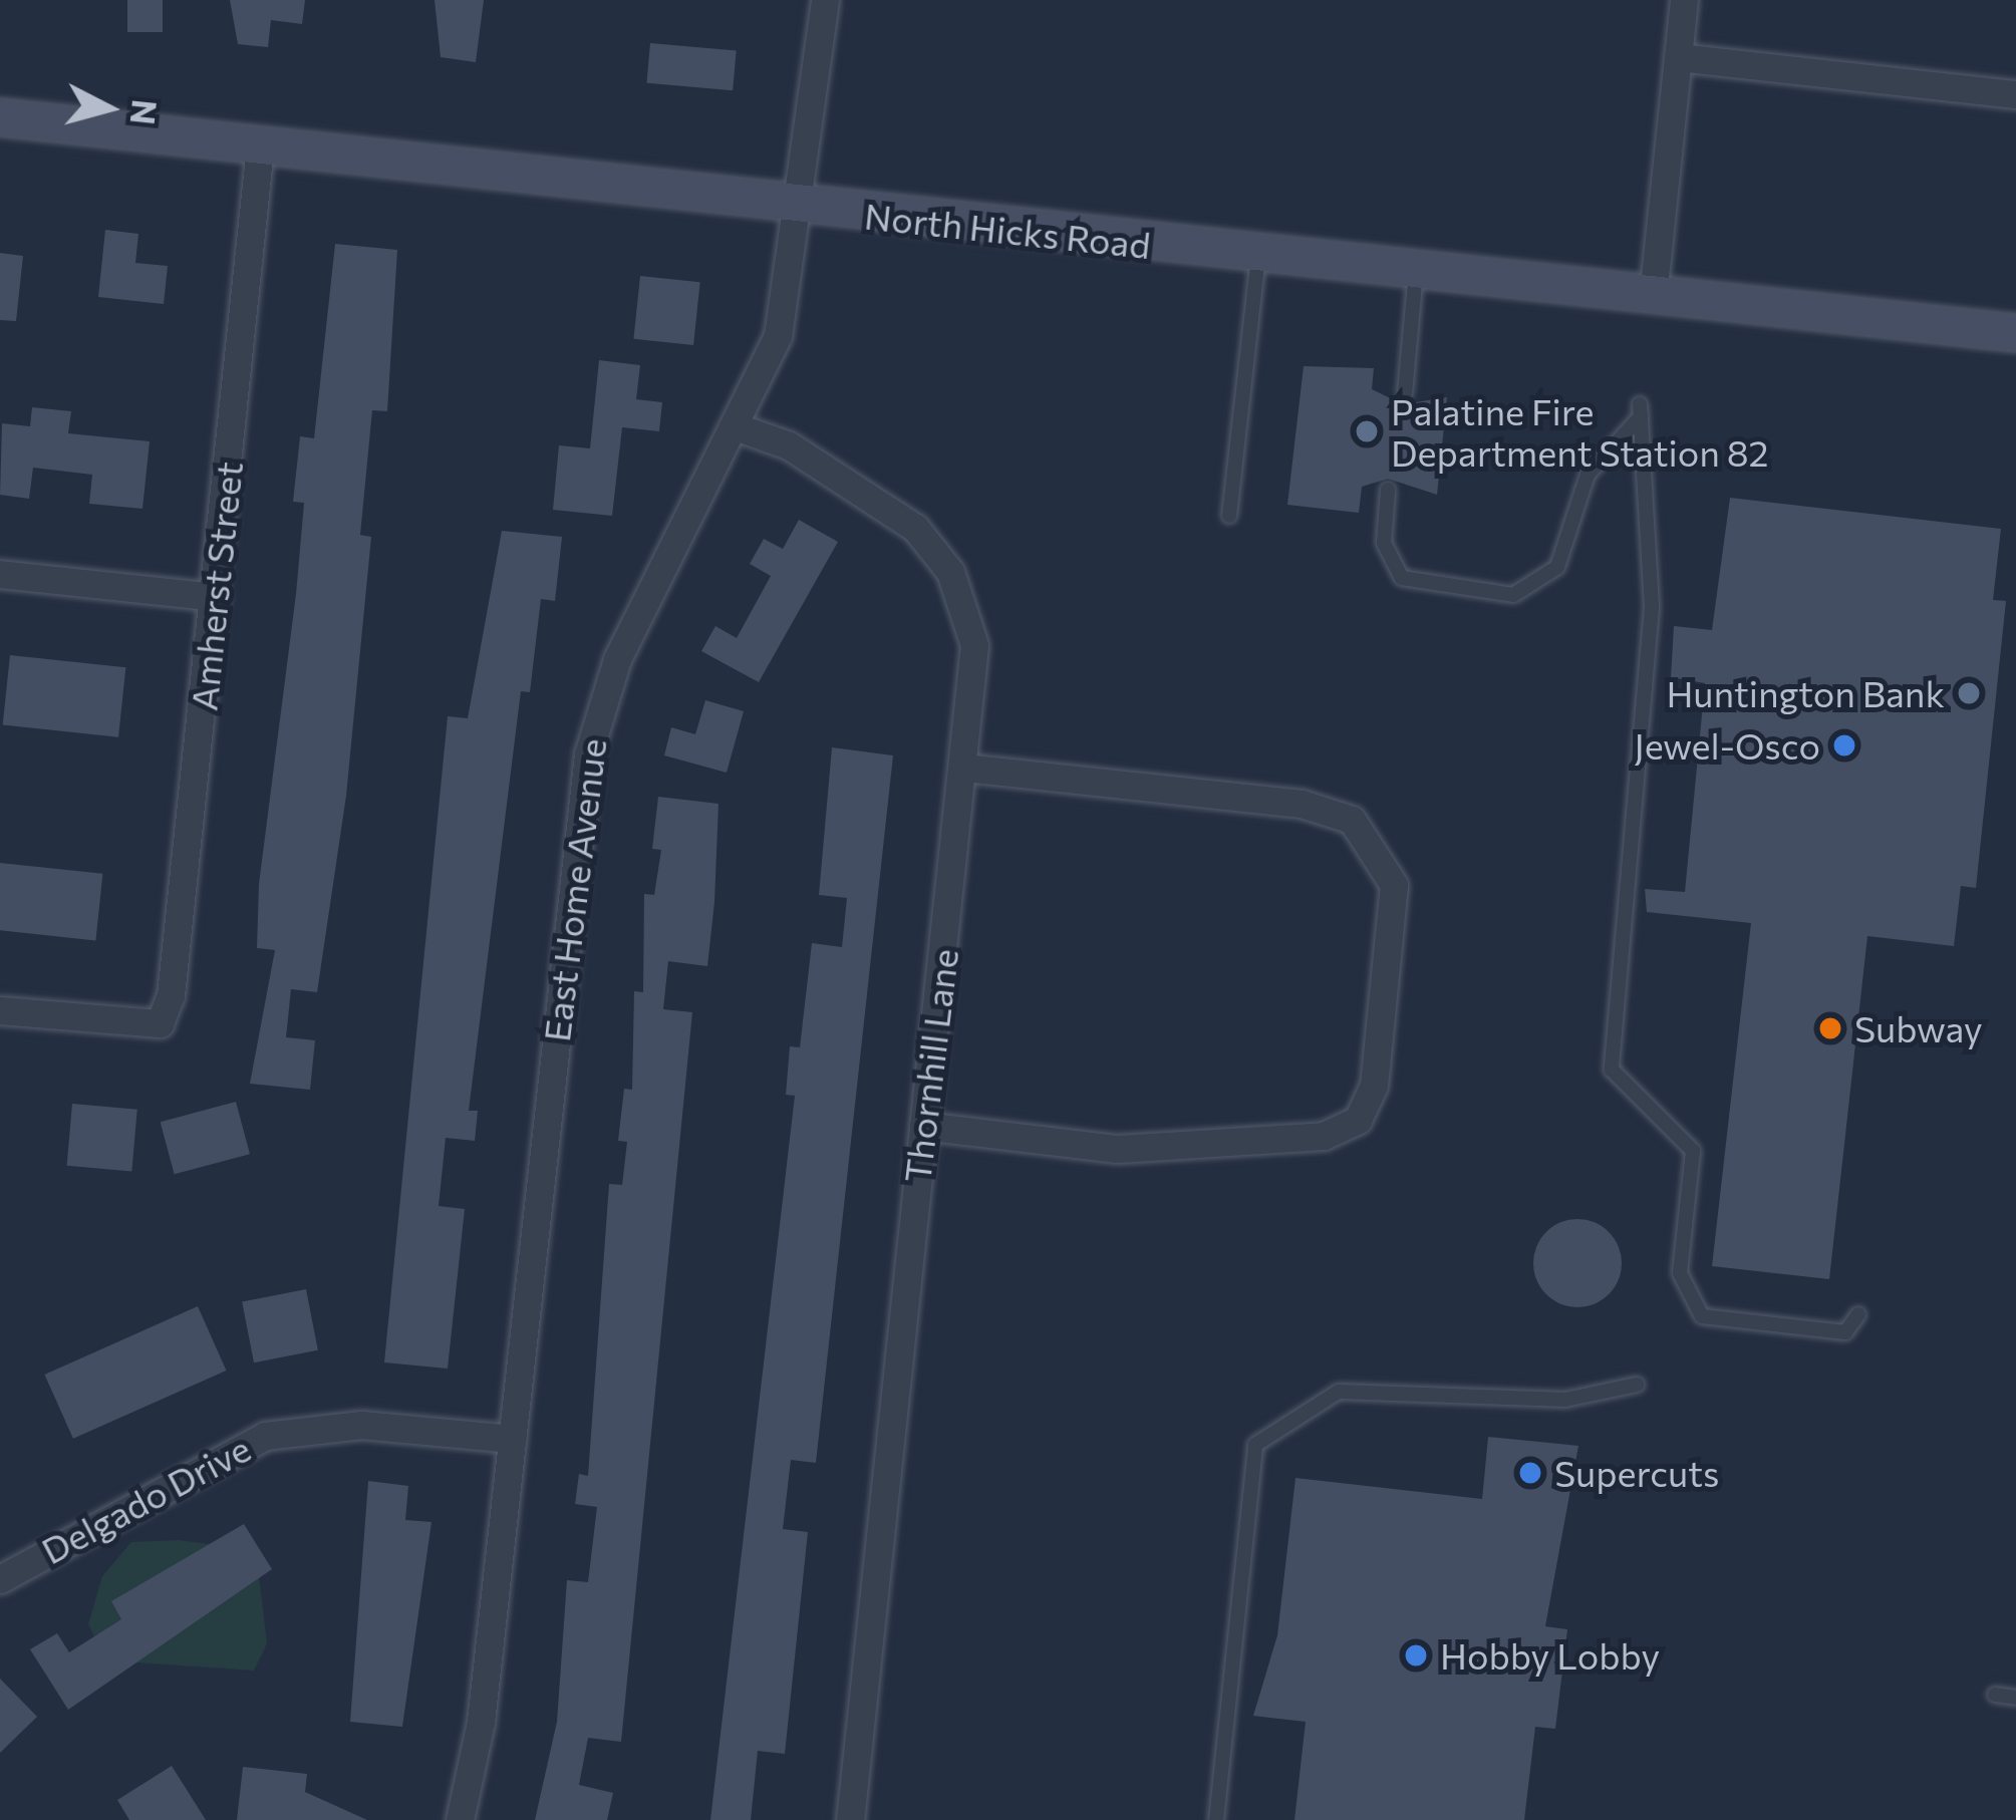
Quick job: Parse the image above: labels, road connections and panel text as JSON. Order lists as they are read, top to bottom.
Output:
{
  "streets": {
    "main road": ["North Hicks Road"],
    "street": [
      "Amherst Street",
      "East Home Avenue",
      "Thornhill Lane",
      "Delgado Drive"
    ]
  },
  "crossings": [
    ["North Hicks Road", "Amherst Street"],
    ["North Hicks Road", "East Home Avenue"],
    ["East Home Avenue", "Thornhill Lane"],
    ["East Home Avenue", "Delgado Drive"]
  ],
  "places": [
    "Palatine Fire Department Station 82",
    "Huntington Bank",
    "Jewel-Osco",
    "Subway",
    "Supercuts",
    "Hobby Lobby"
  ],
  "north": "right"
}
